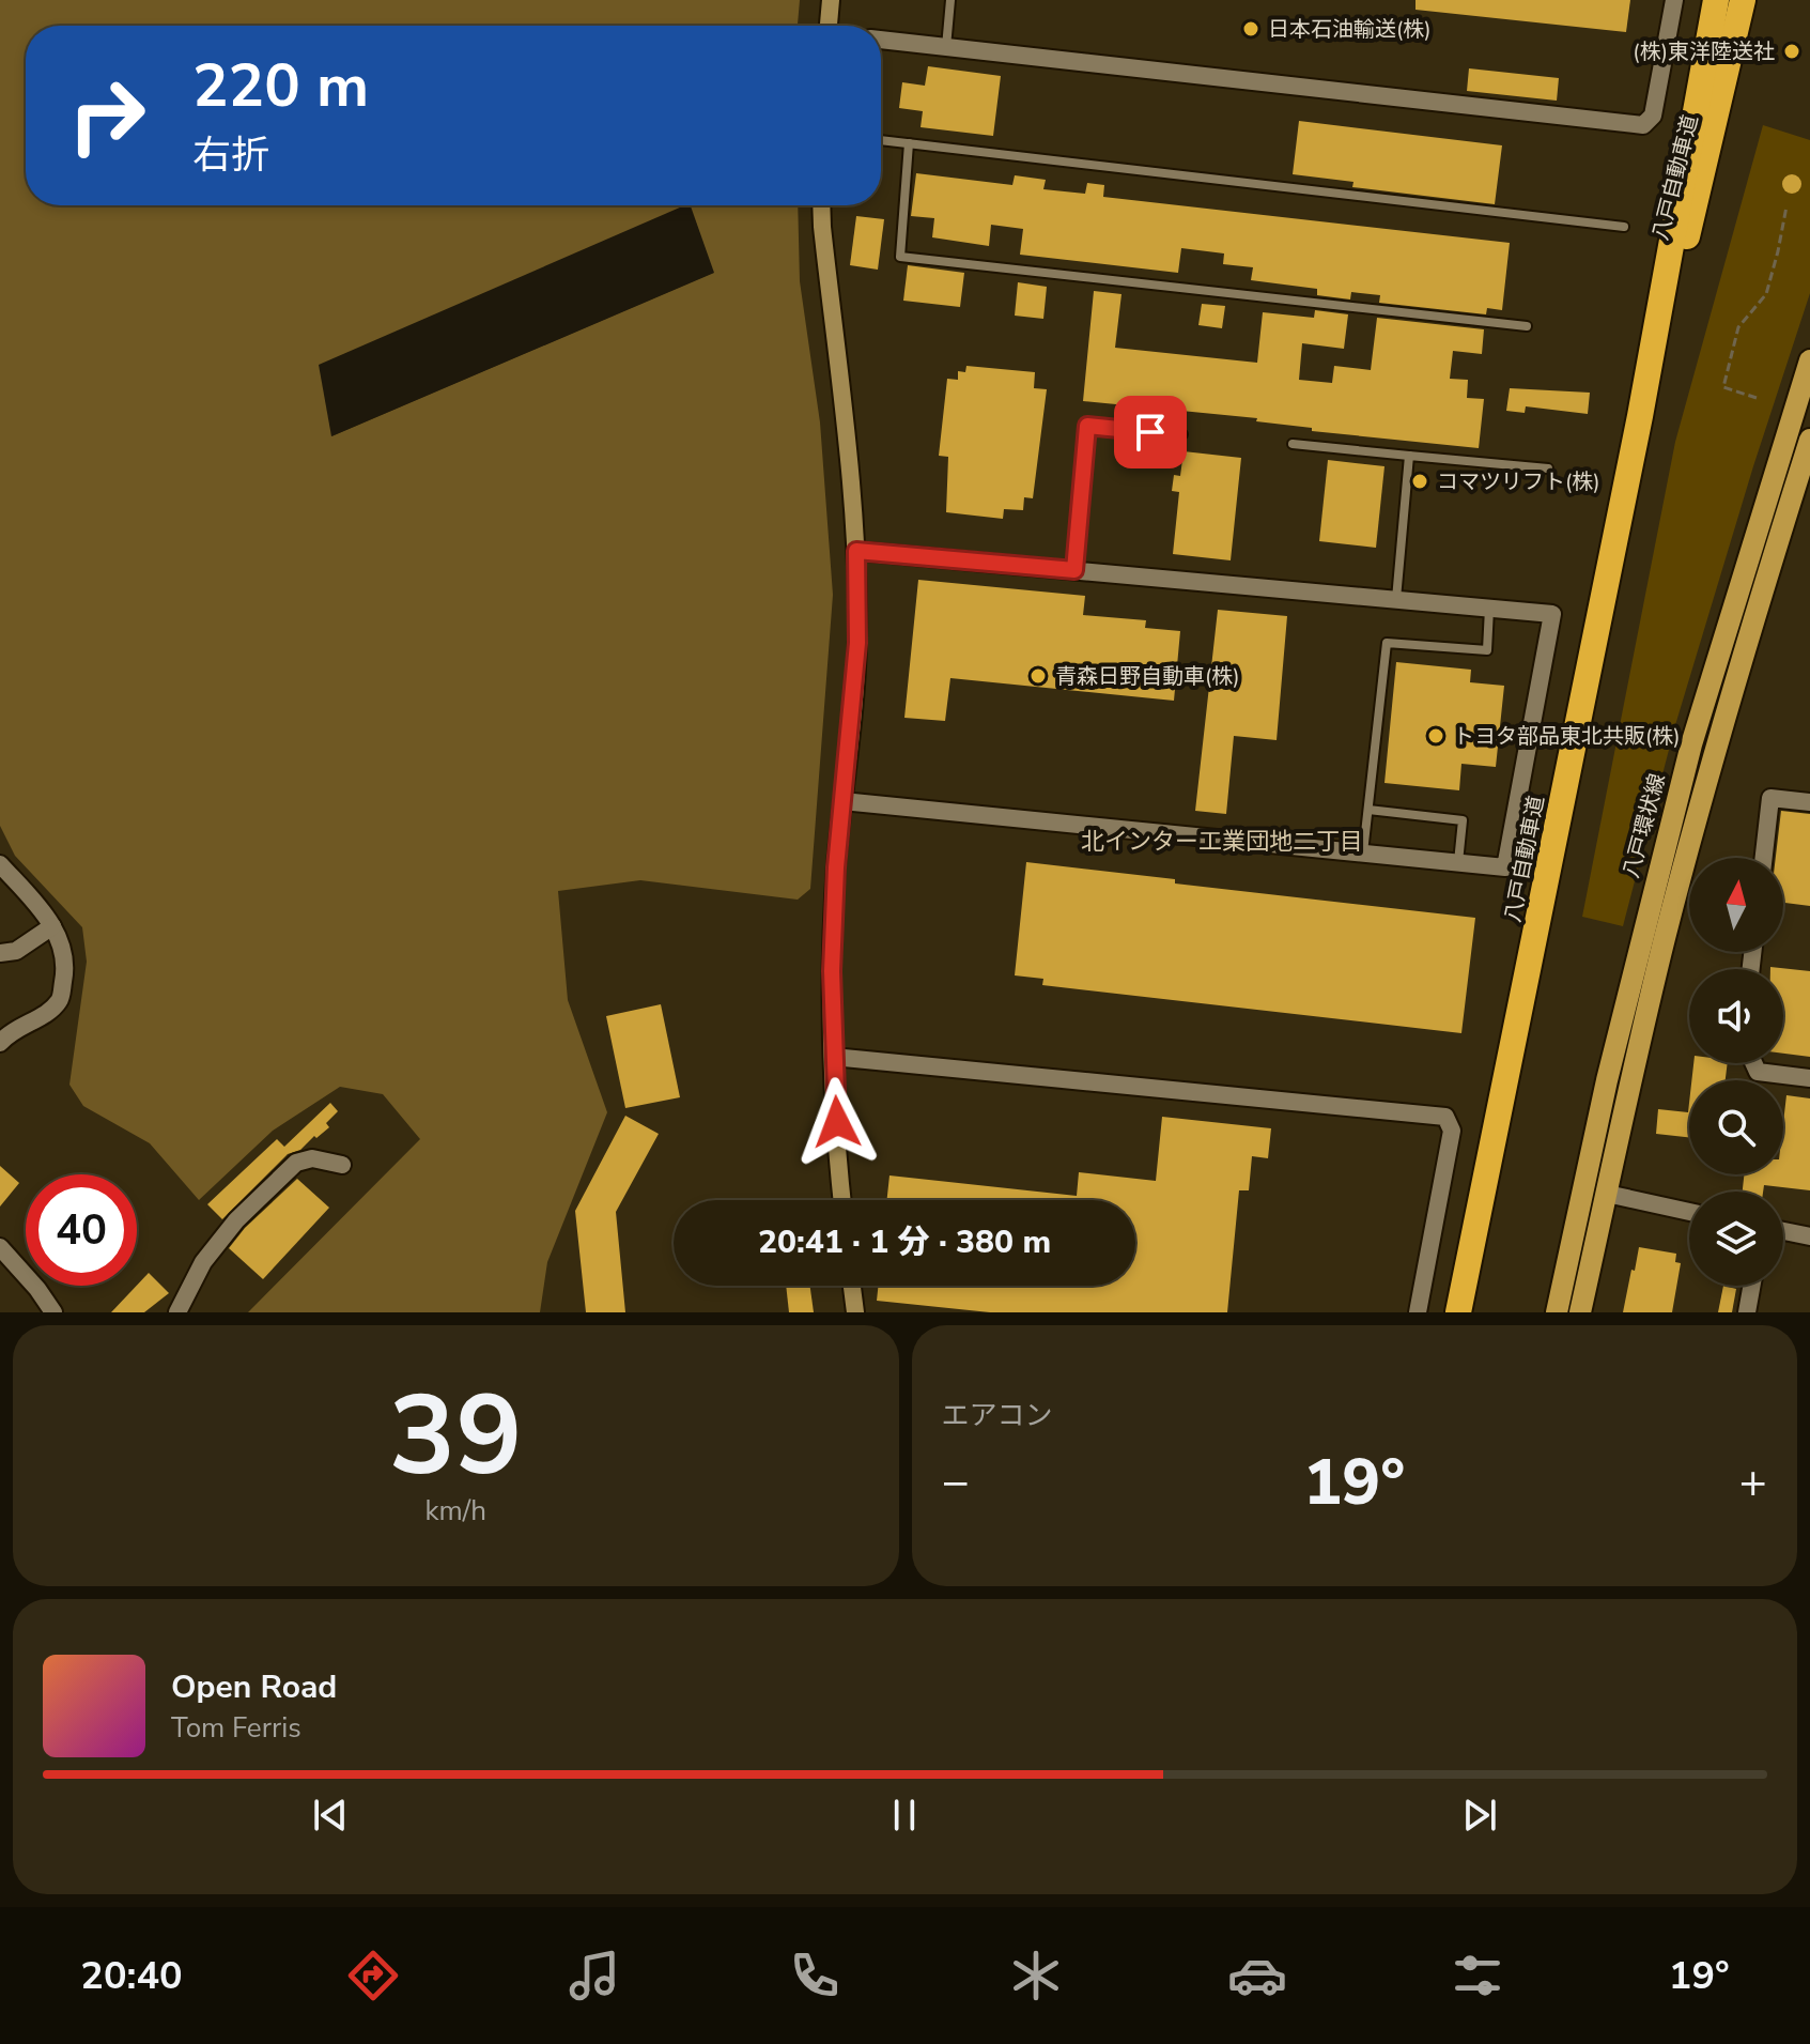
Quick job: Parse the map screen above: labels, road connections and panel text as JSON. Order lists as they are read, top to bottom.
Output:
{
  "streets": {
    "highway": ["八戸自動車道"],
    "main road": ["八戸環状線"]
  },
  "districts": ["北インター工業団地二丁目"],
  "places": [
    "日本石油輸送(株)",
    "(株)東洋陸送社",
    "コマツリフト(株)",
    "青森日野自動車(株)",
    "トヨタ部品東北共販(株)"
  ],
  "north": "top",
  "page": {
    "turn": ["220 m", "右折"],
    "limit": "40",
    "trip": "20:41 · 1 分 · 380 m",
    "tile": [
      ["39", "km/h"],
      "エアコン"
    ],
    "heat": ["−", "19°", "+"],
    "song": ["Open Road", "Tom Ferris"],
    "tabs": ["20:40", "19°"]
  }
}
